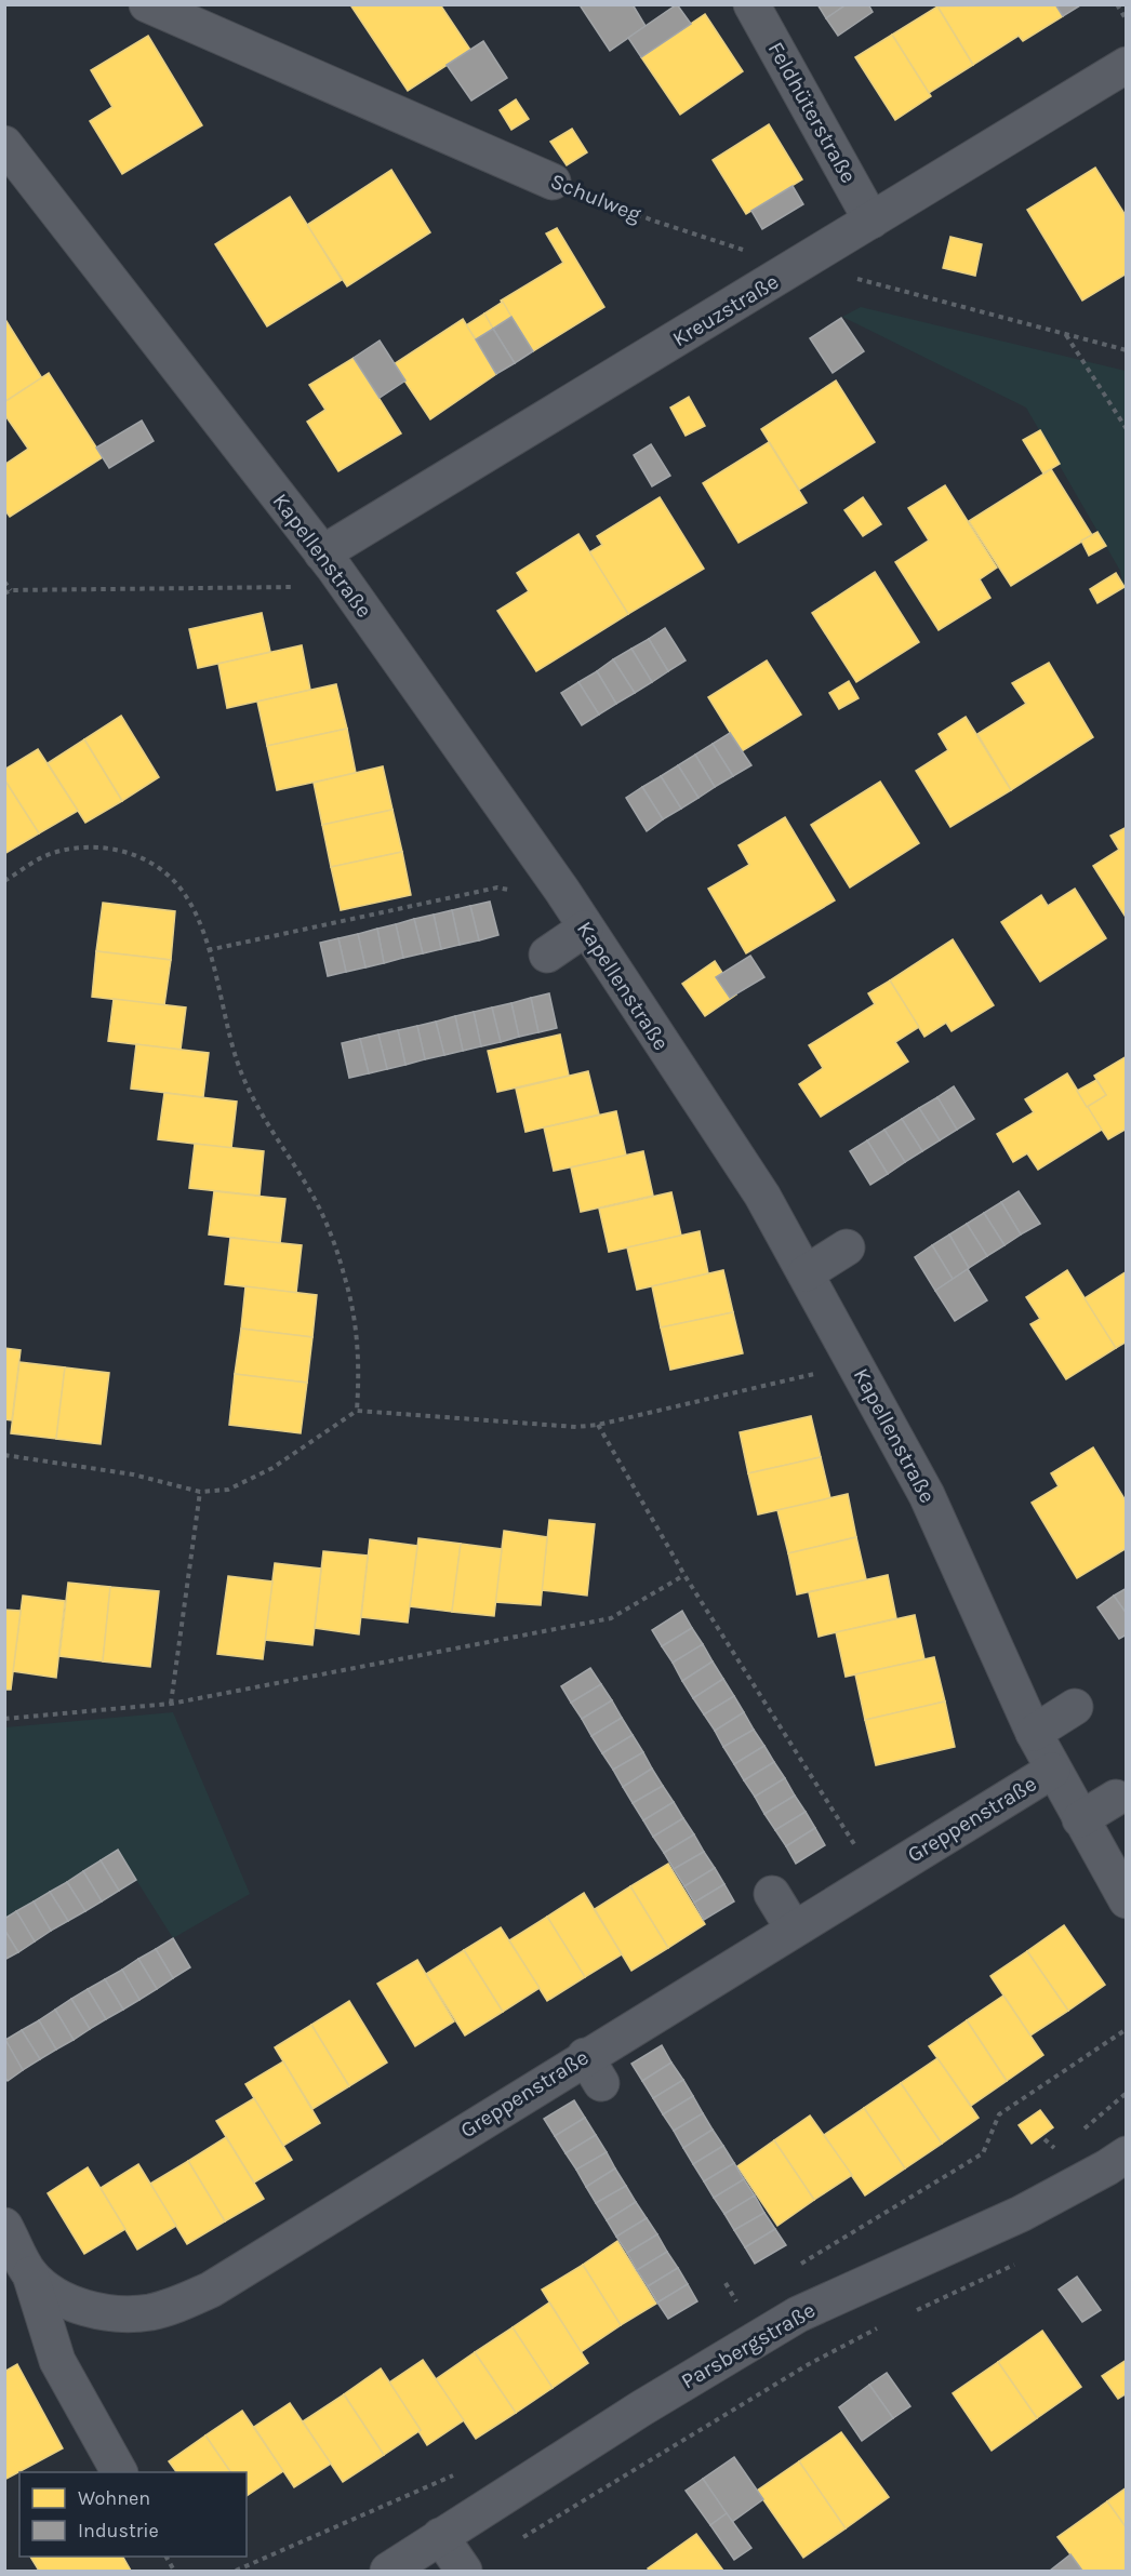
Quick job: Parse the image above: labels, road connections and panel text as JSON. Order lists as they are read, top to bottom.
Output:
{
  "streets": {
    "street": [
      "Feldhüterstraße",
      "Schulweg",
      "Kreuzstraße",
      "Kapellenstraße",
      "Greppenstraße",
      "Parsbergstraße"
    ]
  },
  "crossings": [
    ["Feldhüterstraße", "Kreuzstraße"],
    ["Schulweg", "Kreuzstraße"],
    ["Kreuzstraße", "Kapellenstraße"],
    ["Kapellenstraße", "Greppenstraße"]
  ],
  "legend": ["Wohnen", "Industrie"]
}
